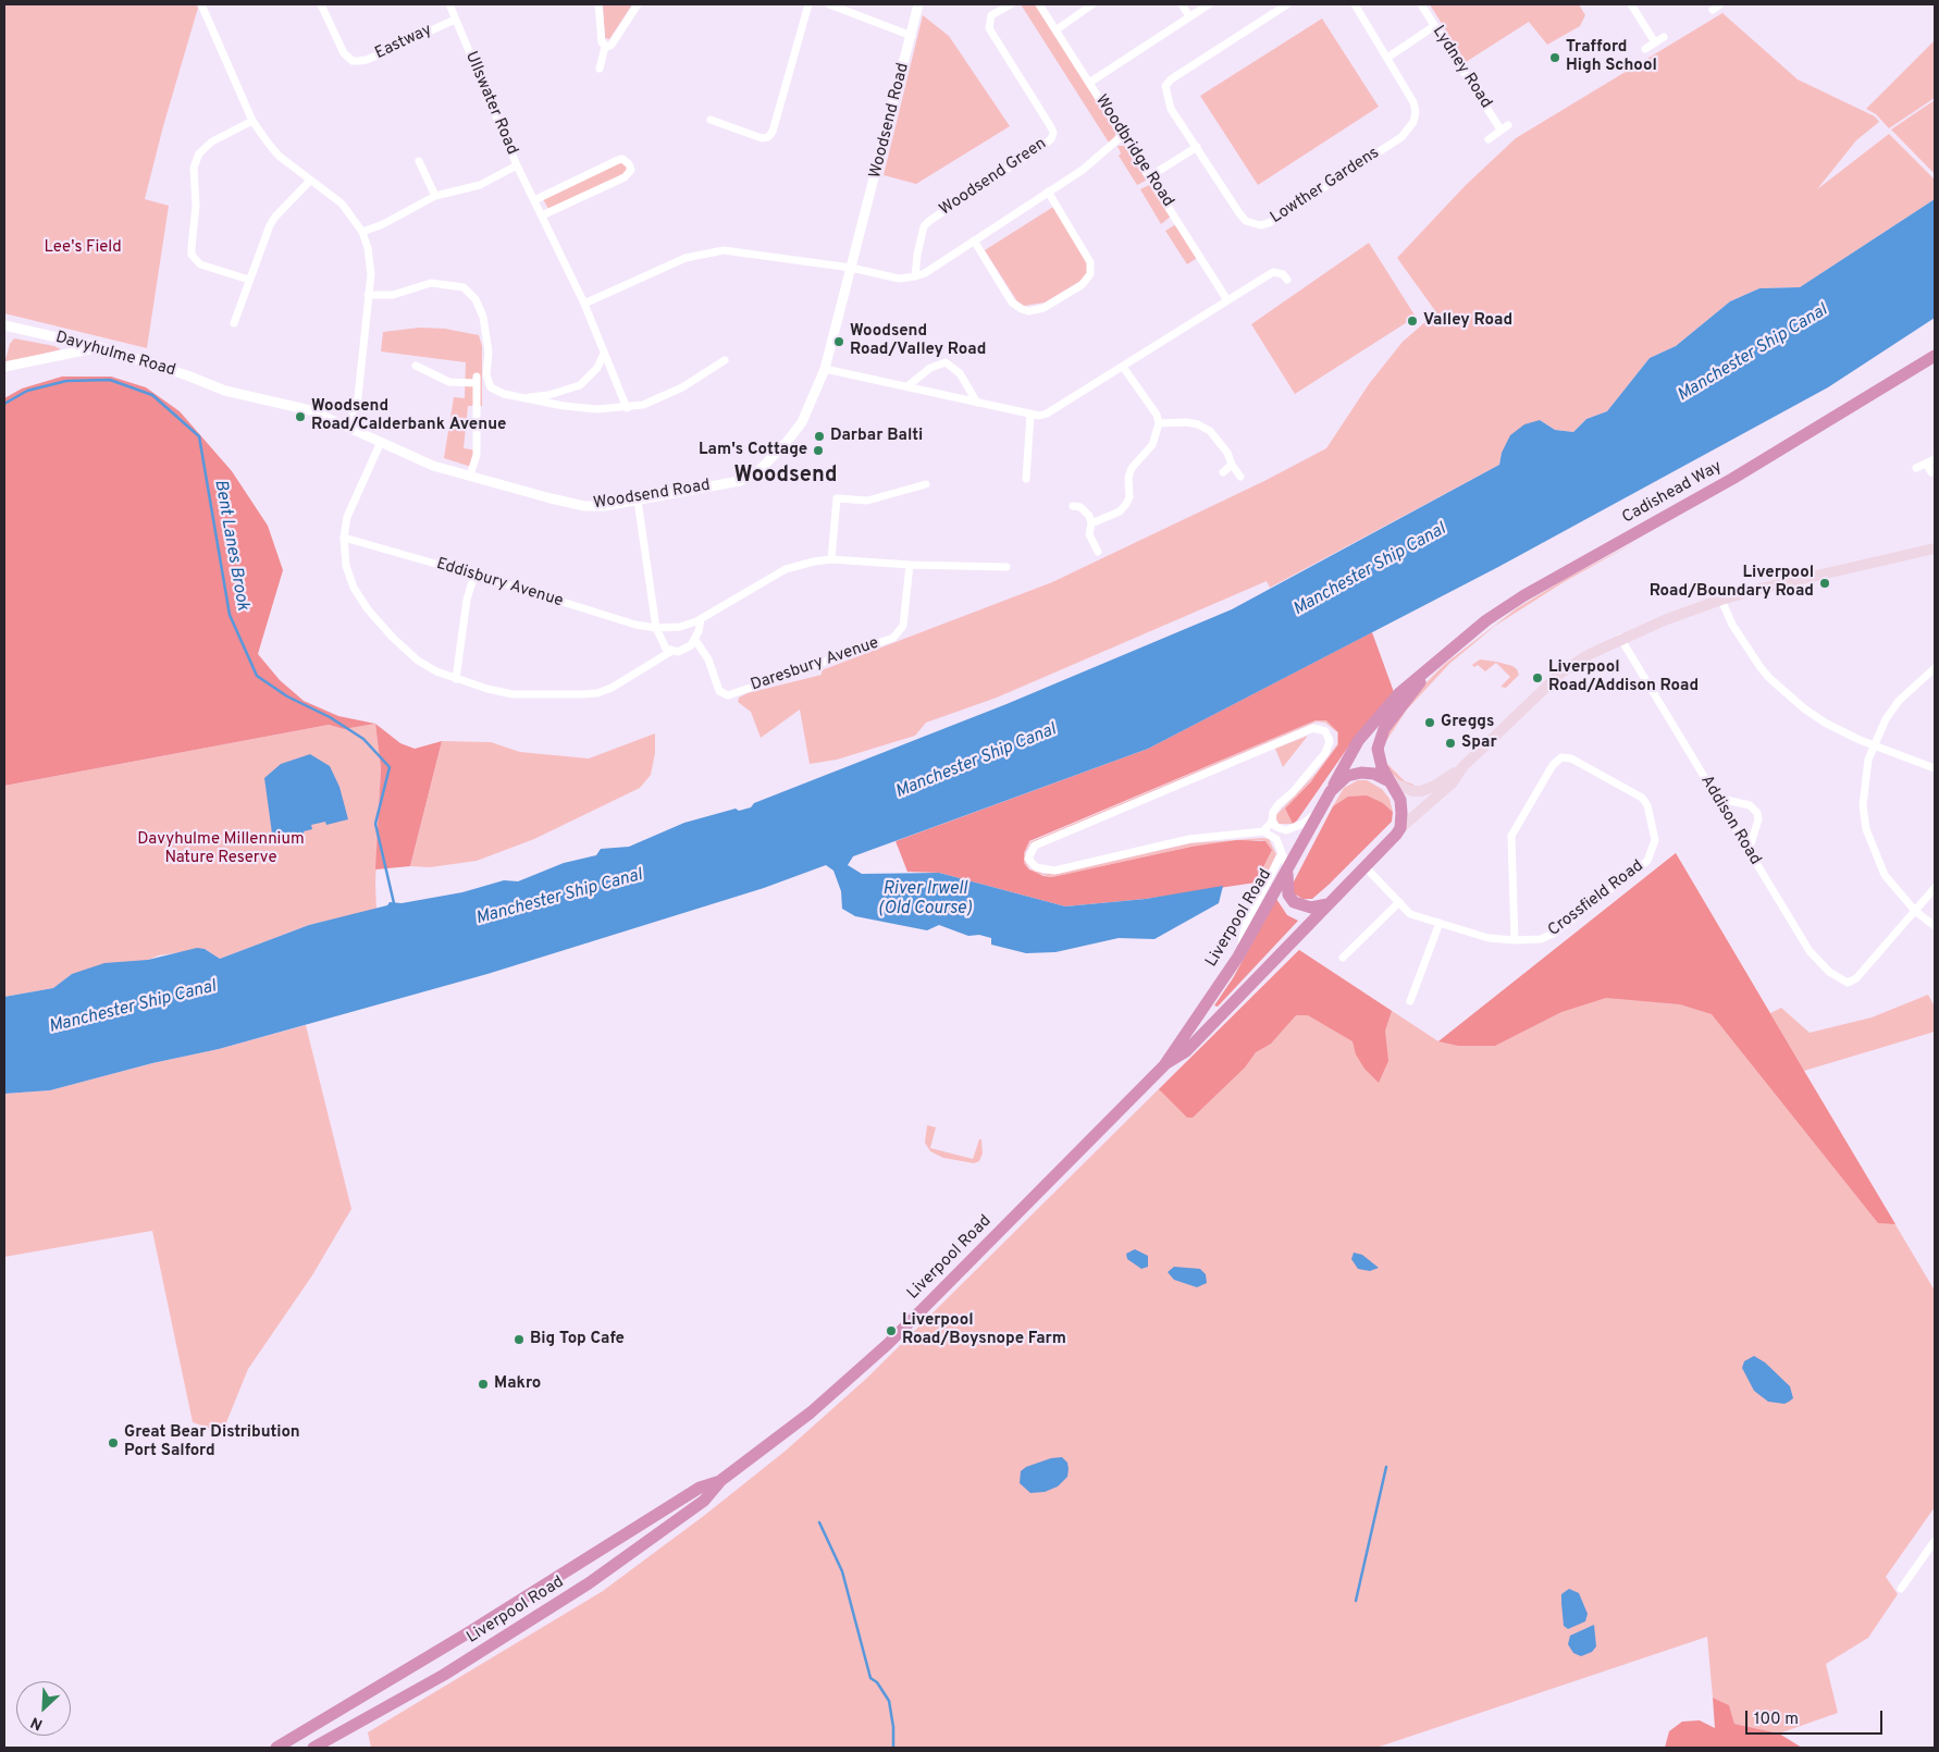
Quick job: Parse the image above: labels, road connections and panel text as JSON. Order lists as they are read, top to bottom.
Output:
{
  "streets": {
    "highway": ["Cadishead Way", "Liverpool Road"],
    "street": [
      "Eastway",
      "Lydney Road",
      "Ullswater Road",
      "Woodsend Road",
      "Woodbridge Road",
      "Woodsend Green",
      "Lowther Gardens",
      "Davyhulme Road",
      "Eddisbury Avenue",
      "Daresbury Avenue",
      "Addison Road",
      "Crossfield Road"
    ]
  },
  "crossings": [
    ["Eastway", "Ullswater Road"],
    ["Woodsend Road", "Davyhulme Road"],
    ["Cadishead Way", "Liverpool Road"],
    ["Eddisbury Avenue", "Daresbury Avenue"],
    ["Crossfield Road", "Liverpool Road"]
  ],
  "districts": ["Woodsend"],
  "water": ["Manchester Ship Canal", "Bent Lanes Brook", "River Irwell (Old Course)"],
  "parks": ["Lee's Field", "Davyhulme Millennium Nature Reserve"],
  "places": [
    "Trafford High School",
    "Valley Road",
    "Woodsend Road/Valley Road",
    "Woodsend Road/Calderbank Avenue",
    "Darbar Balti",
    "Lam's Cottage",
    "Liverpool Road/Boundary Road",
    "Liverpool Road/Addison Road",
    "Greggs",
    "Spar",
    "Liverpool Road/Boysnope Farm",
    "Big Top Cafe",
    "Makro",
    "Great Bear Distribution Port Salford"
  ],
  "scale_bar": "100 m",
  "north": "bottom left"
}
